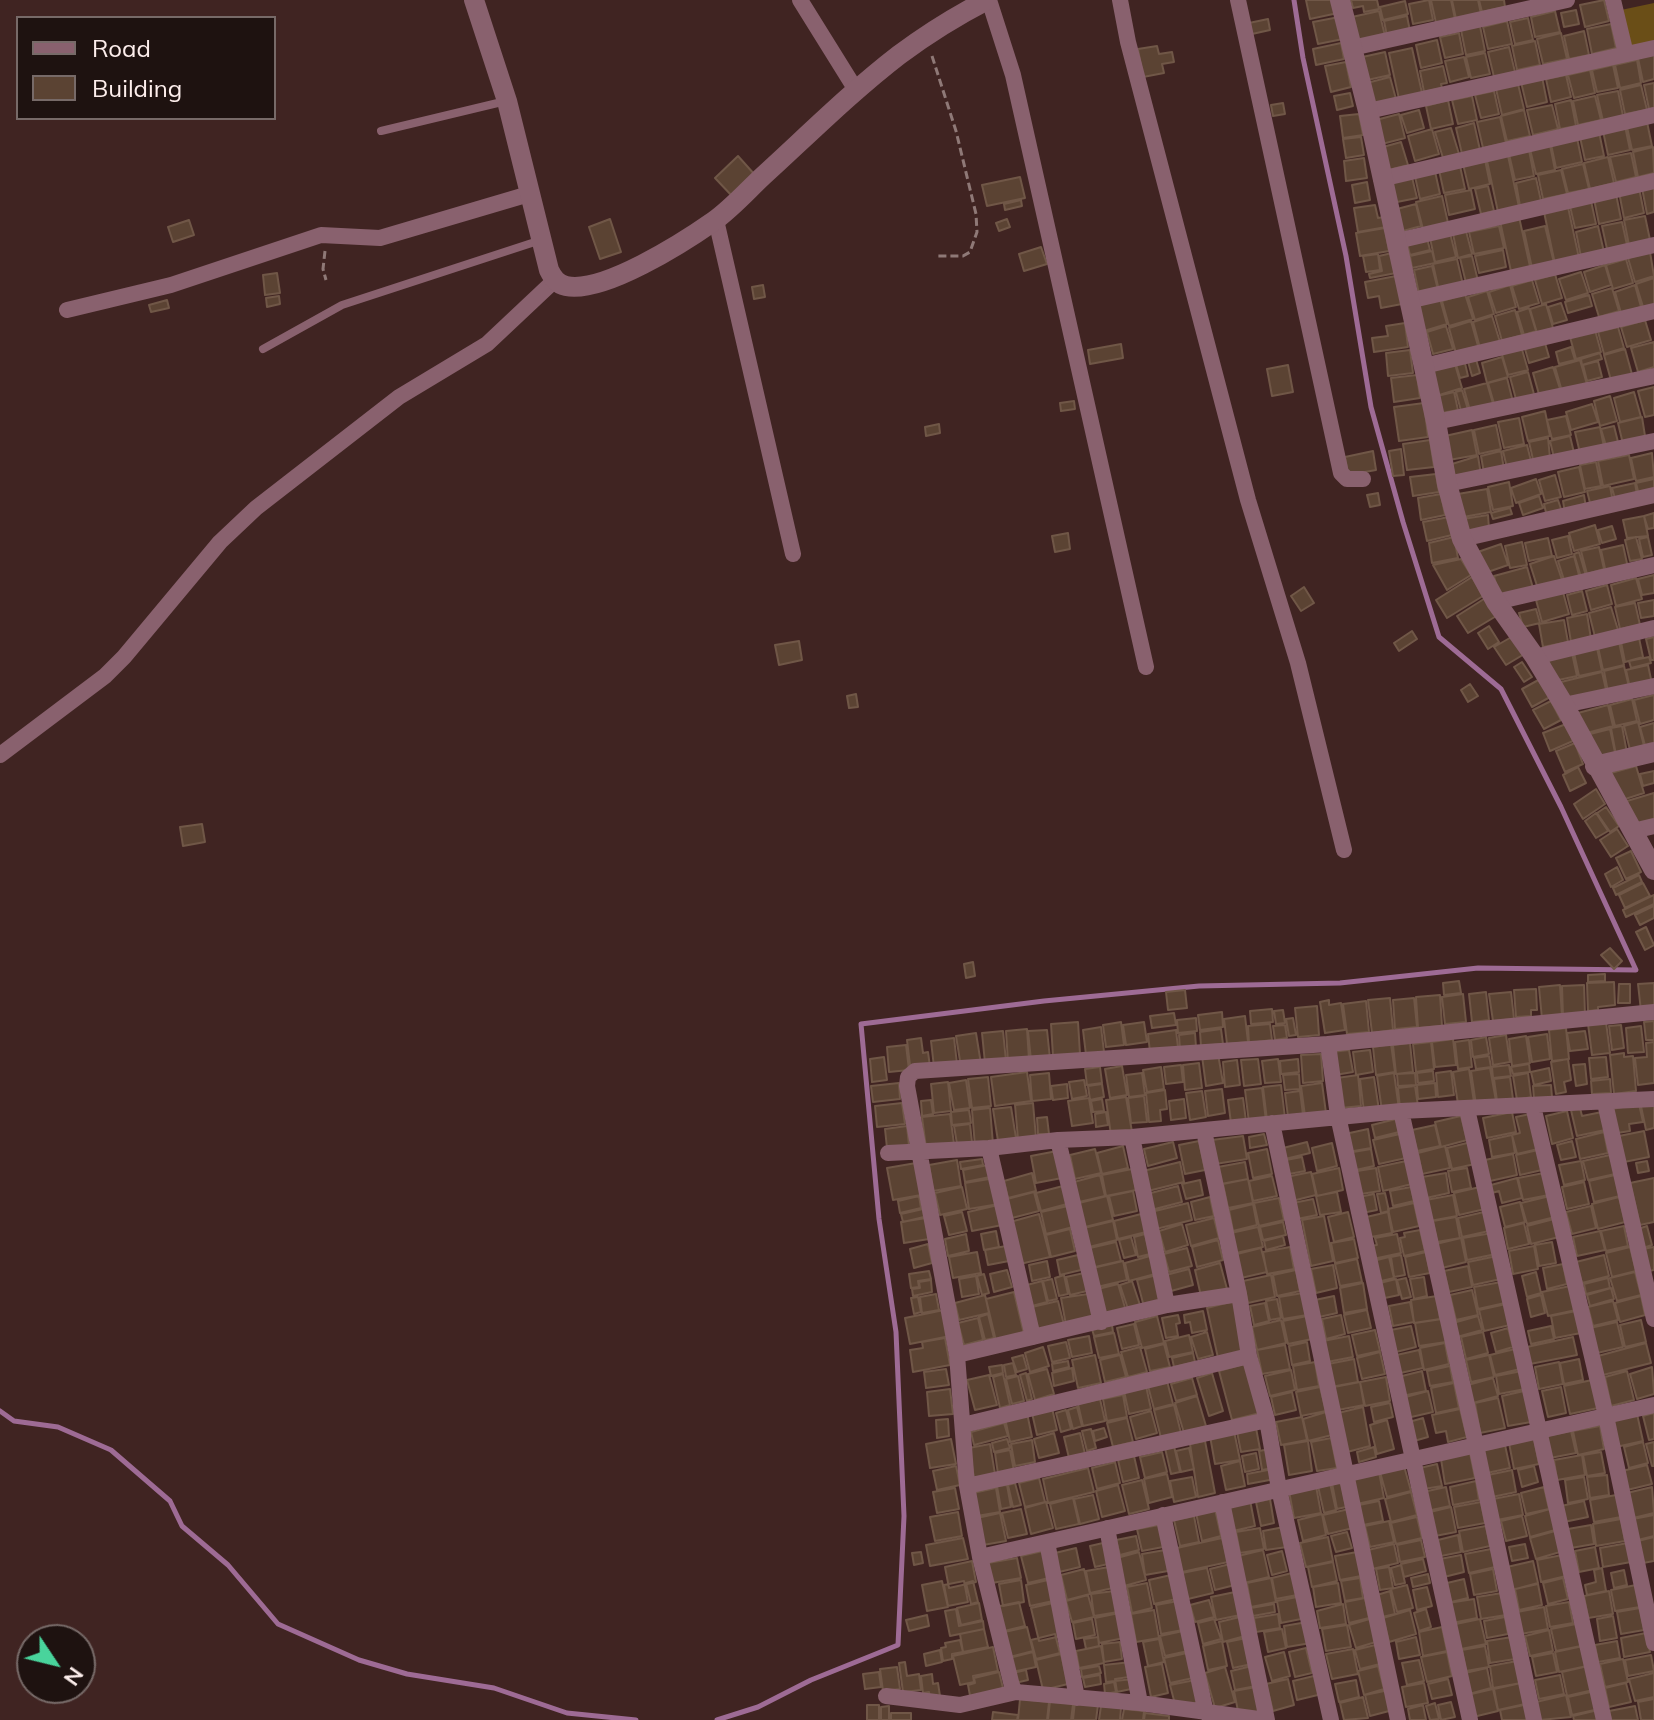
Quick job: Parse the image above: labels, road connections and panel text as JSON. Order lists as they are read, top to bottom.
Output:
{
  "legend": ["Road", "Building"],
  "north": "bottom right"
}
